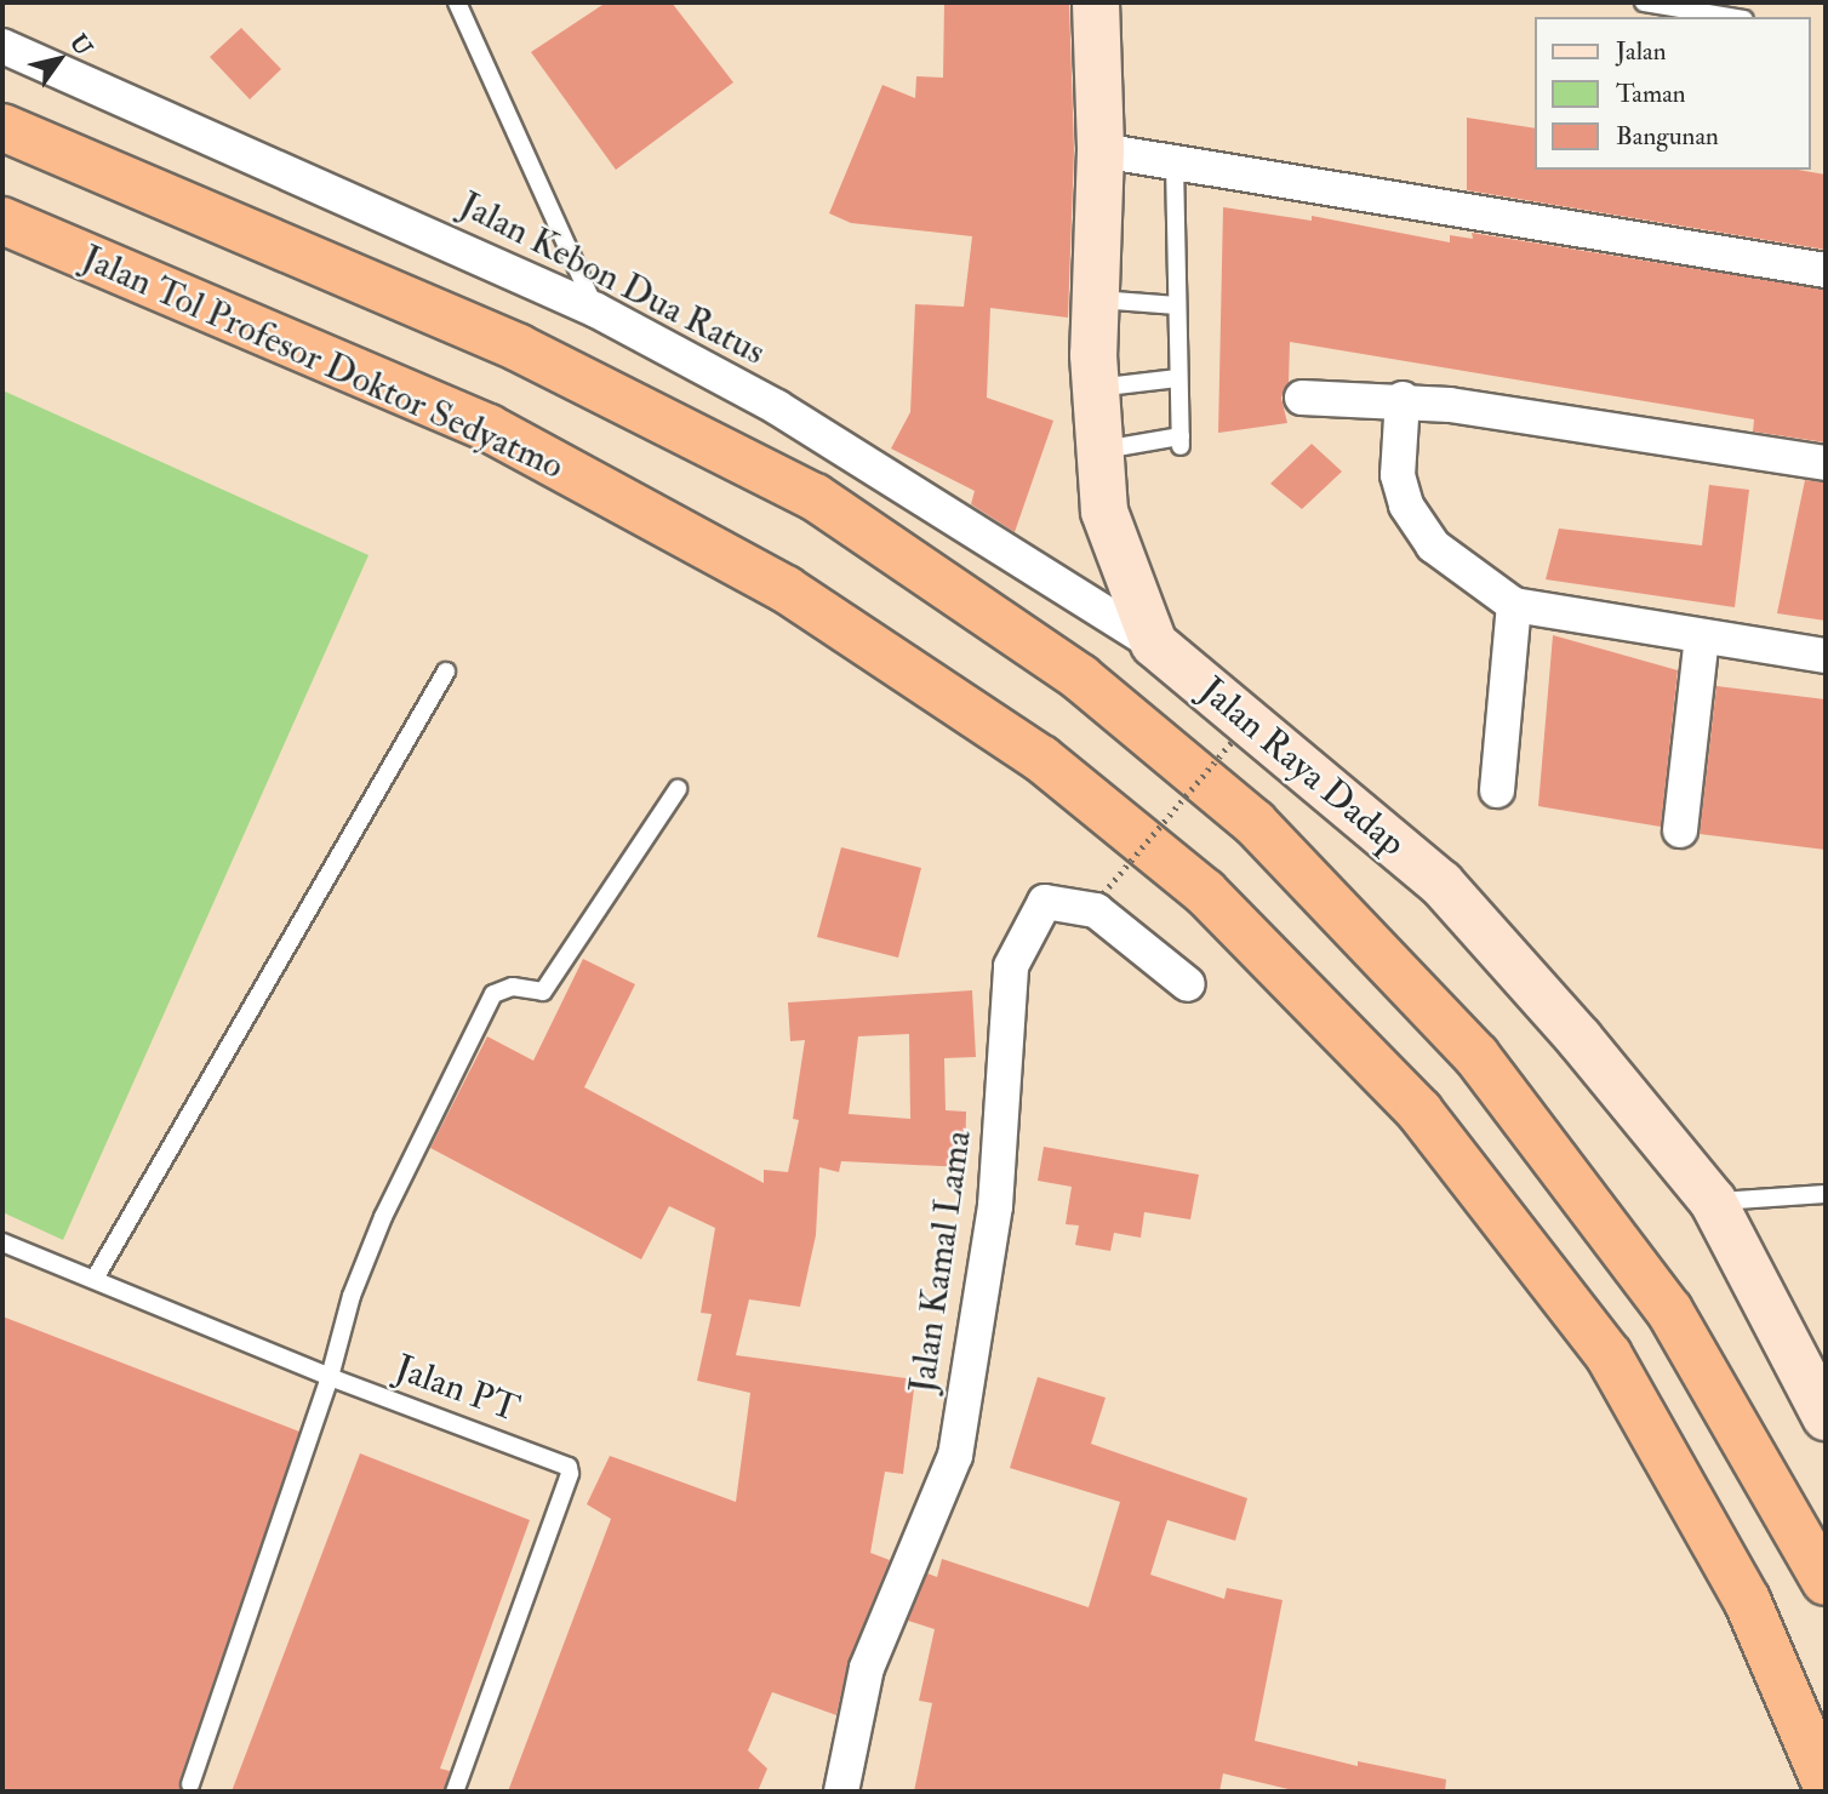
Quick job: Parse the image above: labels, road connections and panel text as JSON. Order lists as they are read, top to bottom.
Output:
{
  "streets": {
    "highway": ["Jalan Tol Profesor Doktor Sedyatmo"],
    "main road": ["Jalan Raya Dadap"],
    "street": ["Jalan Kebon Dua Ratus", "Jalan Kamal Lama"],
    "lane": ["Jalan PT"]
  },
  "crossings": [
    ["Jalan Kebon Dua Ratus", "Jalan Raya Dadap"]
  ],
  "legend": ["Jalan", "Taman", "Bangunan"],
  "north": "top right"
}
